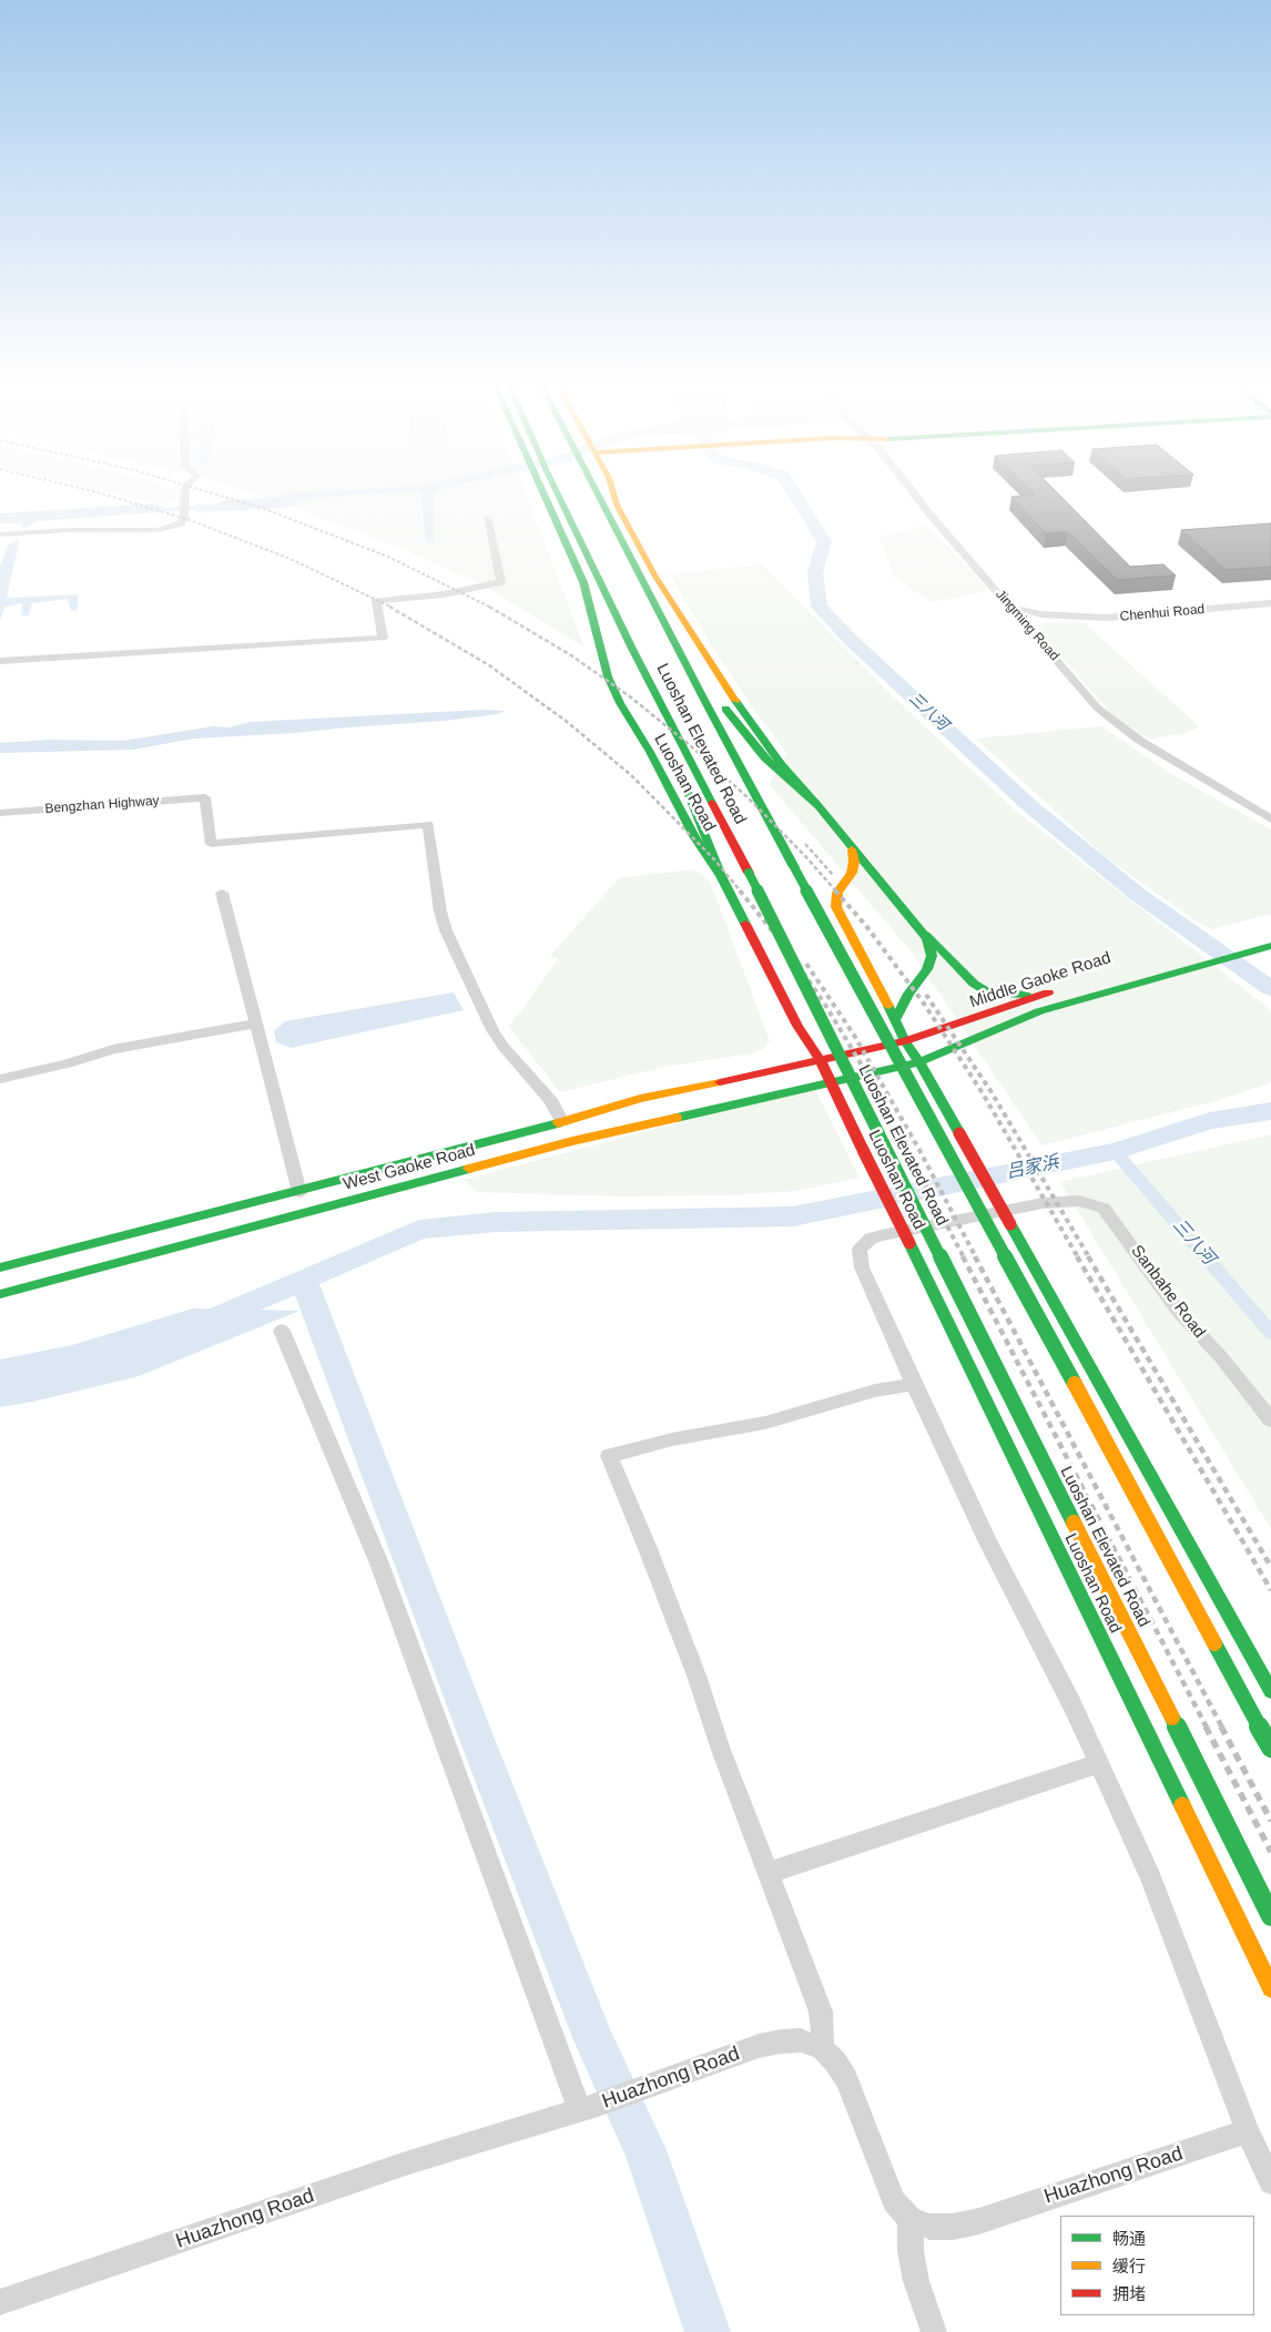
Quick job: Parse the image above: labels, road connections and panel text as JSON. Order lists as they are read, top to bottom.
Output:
{
  "streets": {
    "main road": [
      "Luoshan Elevated Road",
      "Luoshan Road",
      "Middle Gaoke Road",
      "West Gaoke Road"
    ],
    "street": [
      "Chenhui Road",
      "Jingming Road",
      "Bengzhan Highway",
      "Sanbahe Road",
      "Huazhong Road"
    ]
  },
  "crossings": [
    ["Chenhui Road", "Jingming Road"],
    ["Luoshan Road", "Middle Gaoke Road"],
    ["Luoshan Road", "West Gaoke Road"],
    ["Bengzhan Highway", "West Gaoke Road"],
    ["Middle Gaoke Road", "West Gaoke Road"]
  ],
  "water": ["三八河", "吕家浜"],
  "legend": ["畅通", "缓行", "拥堵"]
}
